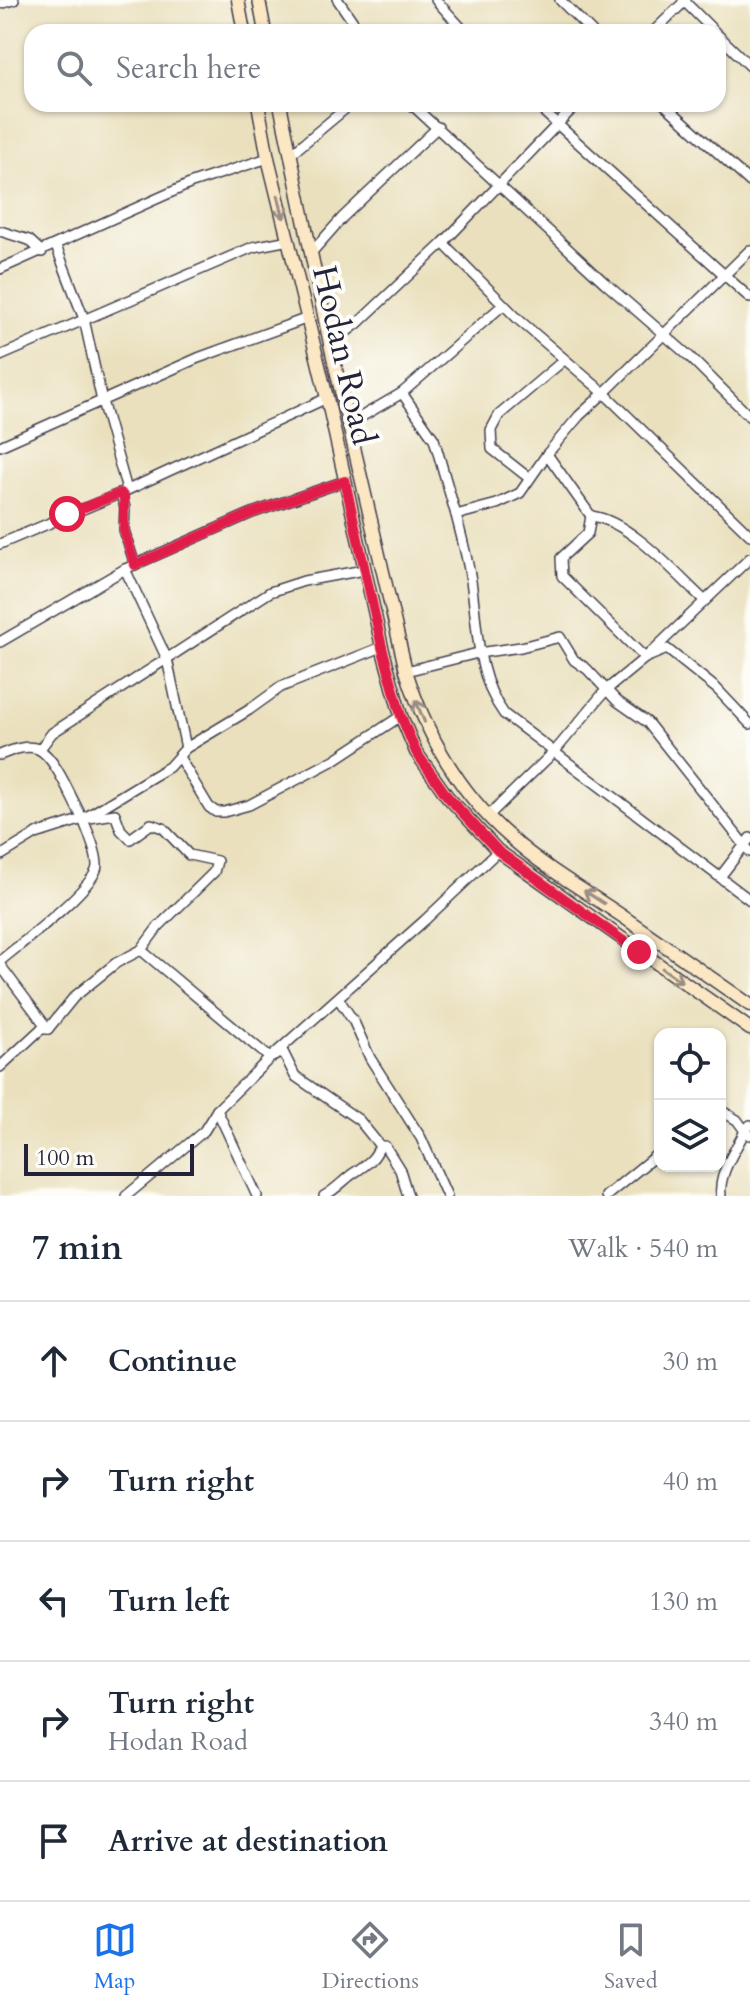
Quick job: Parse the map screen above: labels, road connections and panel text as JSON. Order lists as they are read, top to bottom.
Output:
{
  "streets": {
    "main road": ["Hodan Road"]
  },
  "scale_bar": "100 m",
  "page": {
    "search": "Search here",
    "scale": "100 m",
    "heading": ["7 min", "Walk · 540 m"],
    "list": [
      ["Continue", "30 m"],
      ["Turn right", "40 m"],
      ["Turn left", "130 m"],
      ["Turn right", "Hodan Road", "340 m"],
      "Arrive at destination"
    ],
    "nav": ["Map", "Directions", "Saved"]
  }
}
